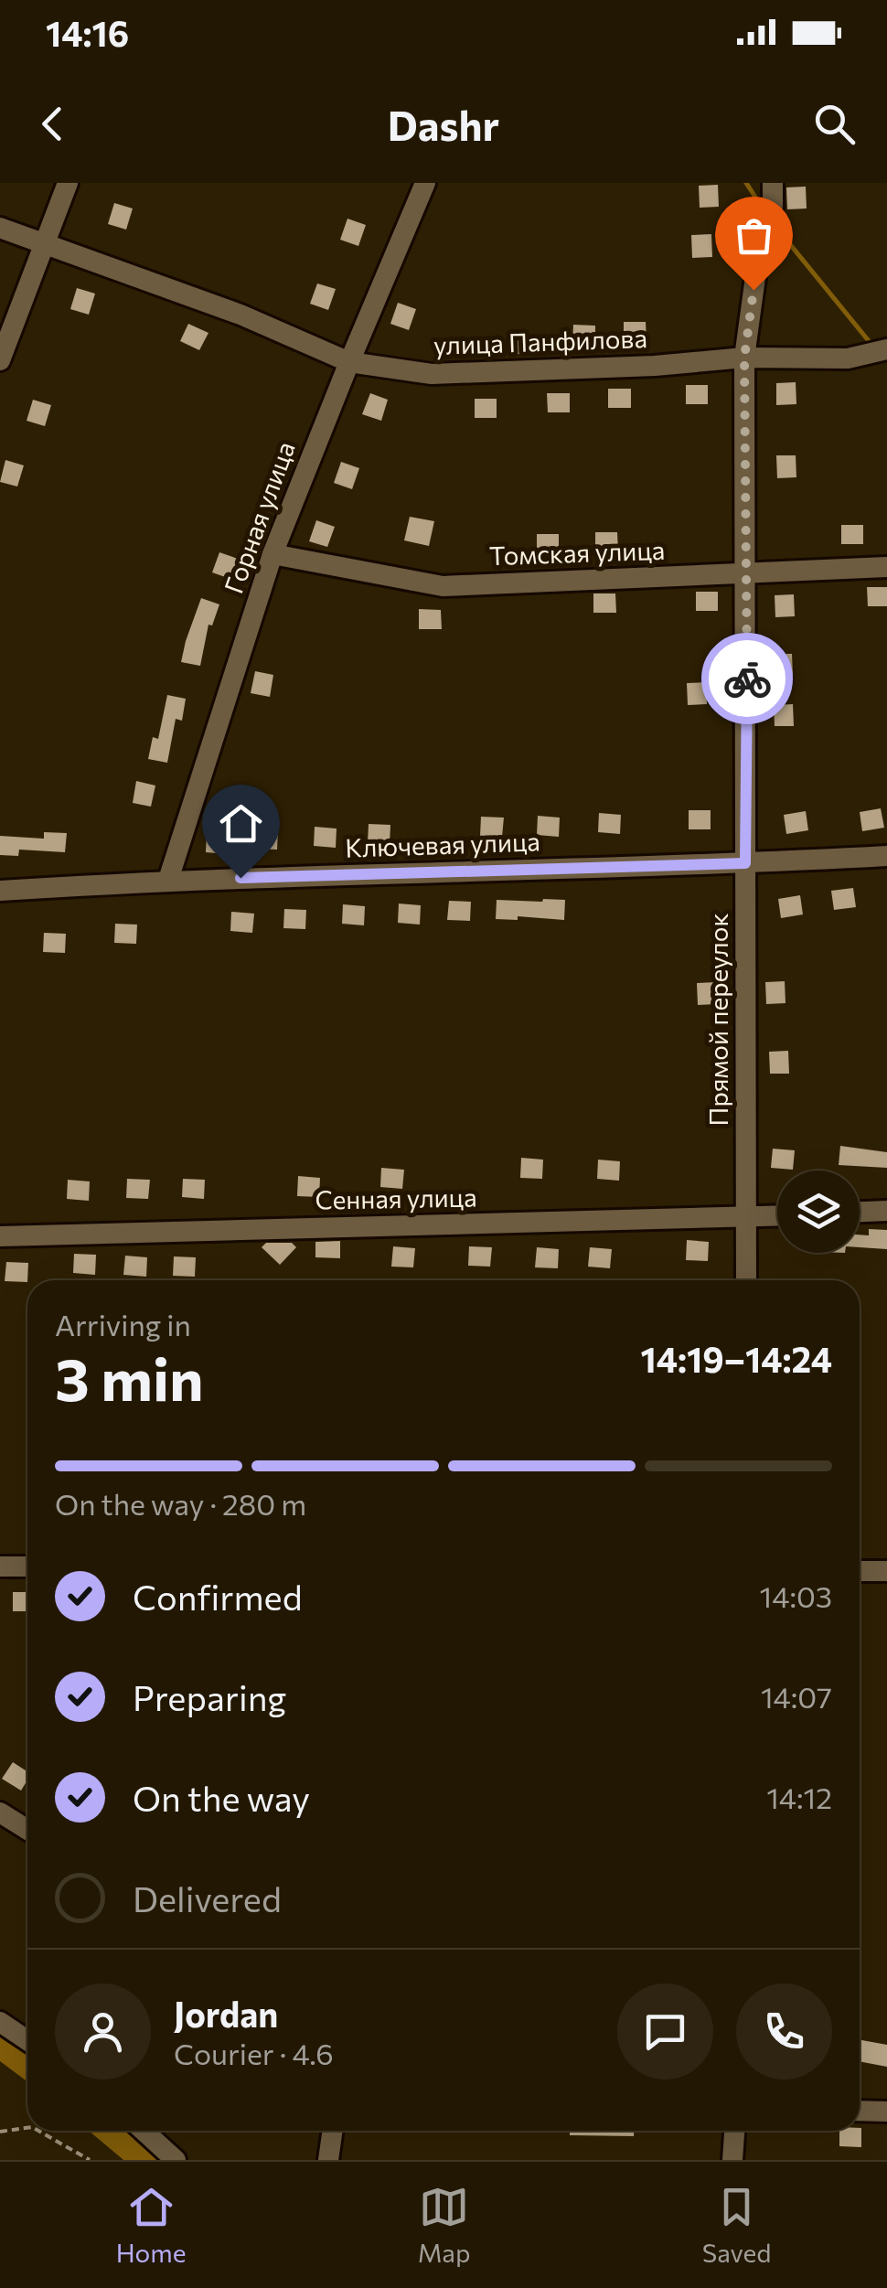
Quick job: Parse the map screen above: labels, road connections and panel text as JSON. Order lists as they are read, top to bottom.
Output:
{
  "streets": {
    "street": [
      "улица Панфилова",
      "Горная улица",
      "Томская улица",
      "Ключевая улица",
      "Прямой переулок",
      "Сенная улица"
    ]
  },
  "crossings": [
    ["улица Панфилова", "Горная улица"],
    ["улица Панфилова", "Прямой переулок"],
    ["Горная улица", "Томская улица"],
    ["Горная улица", "Ключевая улица"],
    ["Томская улица", "Прямой переулок"],
    ["Ключевая улица", "Прямой переулок"],
    ["Прямой переулок", "Сенная улица"]
  ],
  "page": {
    "status": "14:16",
    "header": "Dashr",
    "heading": ["3 min", "Arriving in", "14:19–14:24"],
    "panel": ["Jordan", "Courier · 4.6"],
    "bar": "On the way · 280 m",
    "list": [
      ["Confirmed", "14:03"],
      ["Preparing", "14:07"],
      ["On the way", "14:12"],
      "Delivered"
    ],
    "tabs": ["Home", "Map", "Saved"]
  }
}
